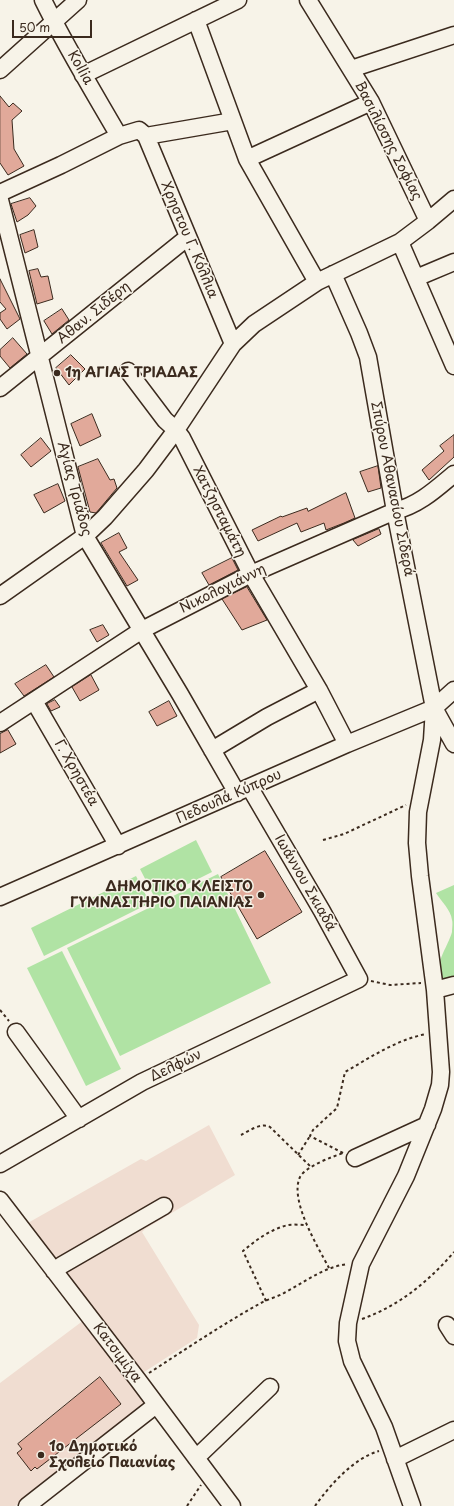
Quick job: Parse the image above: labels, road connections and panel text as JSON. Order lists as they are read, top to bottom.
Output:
{
  "streets": {
    "street": [
      "Kollia",
      "Βασιλίσσης Σοφίας",
      "Χρηστου Γ. Κόλλια",
      "Αθαν. Σιδέρη",
      "Αγίας Τριάδος",
      "Σπύρου Αθανασίου Σιδερά",
      "Χατζησταμάτη",
      "Νικολογιάννη",
      "Γ. Χρηστέα",
      "Πεδουλά Κύπρου",
      "Ιωάννου Σκιαδά",
      "Δελφών",
      "Κατσιμίχα"
    ]
  },
  "crossings": [
    ["Χρηστου Γ. Κόλλια", "Αθαν. Σιδέρη"],
    ["Αθαν. Σιδέρη", "Αγίας Τριάδος"],
    ["Αγίας Τριάδος", "Νικολογιάννη"],
    ["Αγίας Τριάδος", "Πεδουλά Κύπρου"],
    ["Αγίας Τριάδος", "Ιωάννου Σκιαδά"],
    ["Σπύρου Αθανασίου Σιδερά", "Νικολογιάννη"],
    ["Σπύρου Αθανασίου Σιδερά", "Πεδουλά Κύπρου"],
    ["Χατζησταμάτη", "Νικολογιάννη"],
    ["Χατζησταμάτη", "Πεδουλά Κύπρου"],
    ["Νικολογιάννη", "Γ. Χρηστέα"],
    ["Γ. Χρηστέα", "Πεδουλά Κύπρου"],
    ["Πεδουλά Κύπρου", "Ιωάννου Σκιαδά"],
    ["Ιωάννου Σκιαδά", "Δελφών"]
  ],
  "places": ["1η ΑΓΙΑΣ ΤΡΙΑΔΑΣ", "ΔΗΜΟΤΙΚΟ ΚΛΕΙΣΤΟ ΓΥΜΝΑΣΤΗΡΙΟ ΠΑΙΑΝΙΑΣ", "1ο Δημοτικό Σχολείο Παιανίας"],
  "scale_bar": "50 m"
}
